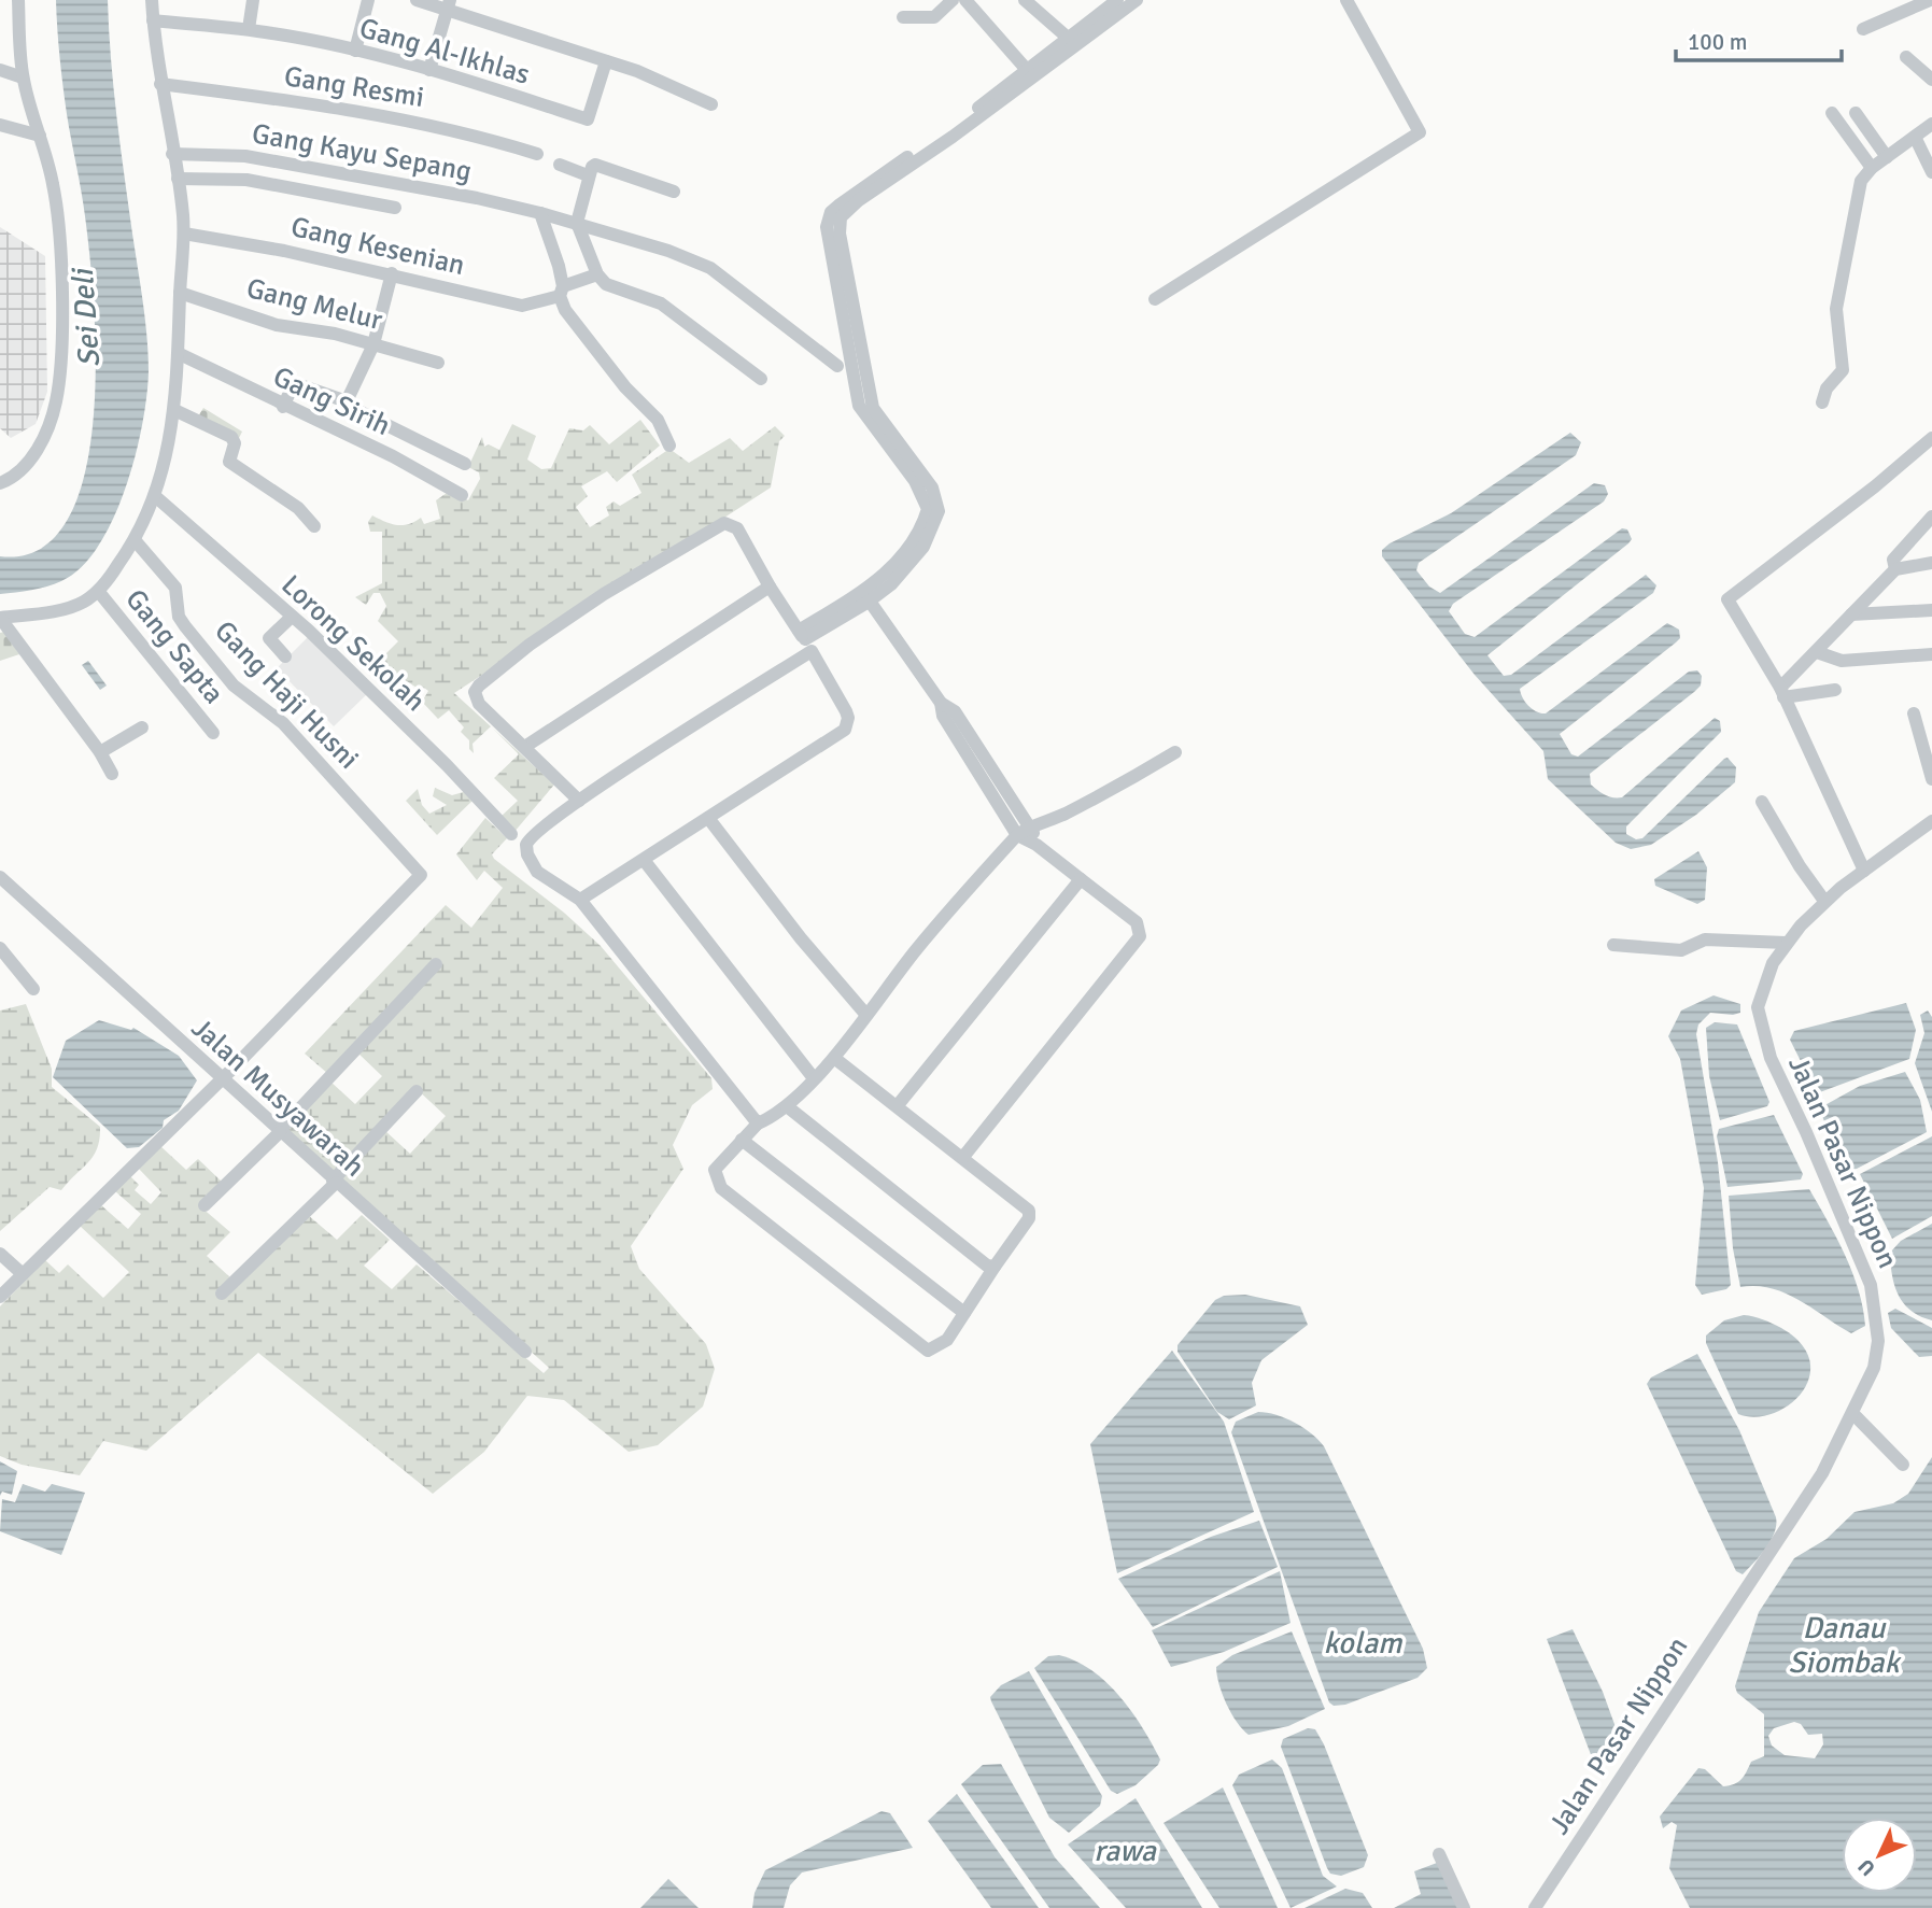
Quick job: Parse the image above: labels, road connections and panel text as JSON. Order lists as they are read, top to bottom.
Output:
{
  "streets": {
    "street": [
      "Gang Al-Ikhlas",
      "Gang Resmi",
      "Gang Kayu Sepang",
      "Gang Kesenian",
      "Gang Melur",
      "Gang Sirih",
      "Lorong Sekolah",
      "Gang Sapta",
      "Gang Haji Husni",
      "Jalan Musyawarah",
      "Jalan Pasar Nippon"
    ]
  },
  "crossings": [
    ["Gang Haji Husni", "Jalan Musyawarah"]
  ],
  "water": [
    "Sei Deli",
    "Danau Siombak",
    "kolam",
    "rawa"
  ],
  "scale_bar": "100 m",
  "north": "bottom left"
}
